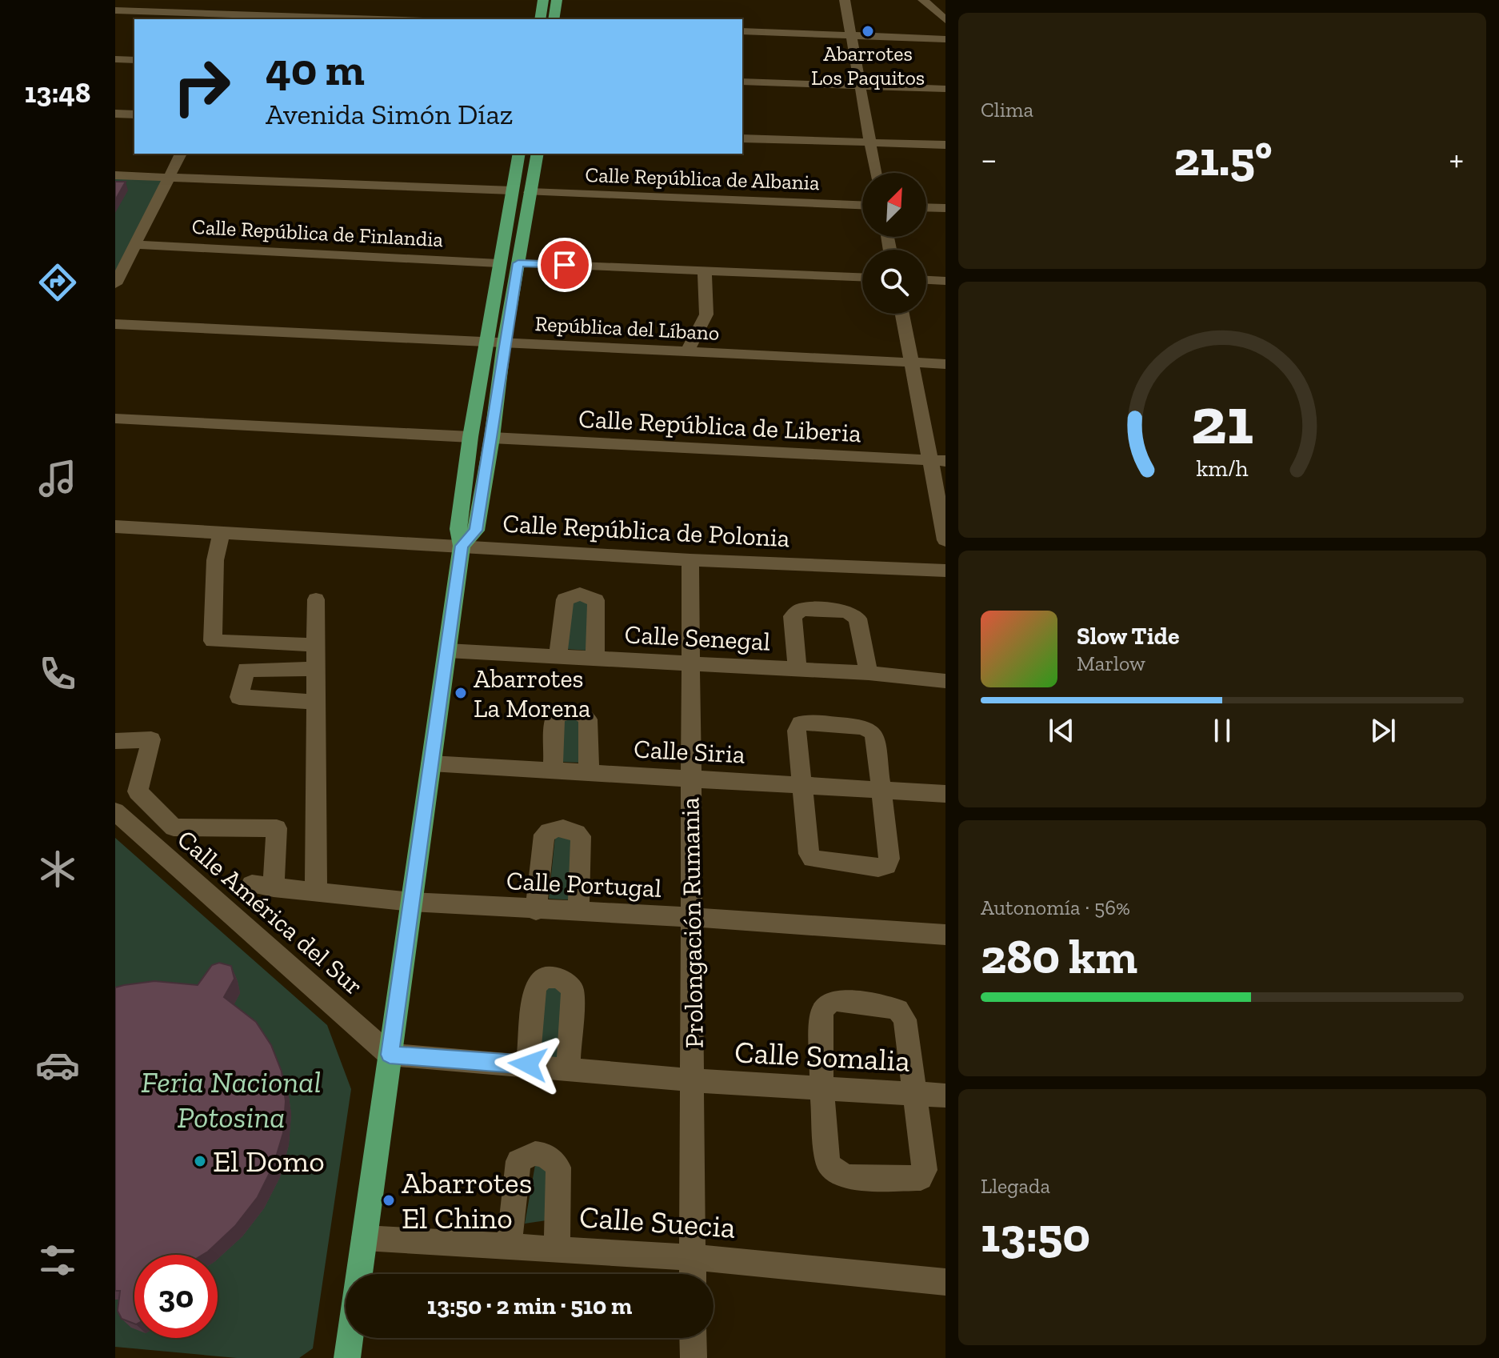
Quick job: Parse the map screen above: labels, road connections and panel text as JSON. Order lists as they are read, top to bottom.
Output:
{
  "streets": {
    "street": [
      "Calle República de Albania",
      "Calle República de Finlandia",
      "República del Líbano",
      "Calle República de Liberia",
      "Calle República de Polonia",
      "Calle Senegal",
      "Calle Siria",
      "Calle Portugal",
      "Calle América del Sur",
      "Prolongación Rumania",
      "Calle Somalia",
      "Calle Suecia"
    ]
  },
  "crossings": [
    ["Calle República de Polonia", "Prolongación Rumania"],
    ["Calle Senegal", "Prolongación Rumania"],
    ["Calle Siria", "Prolongación Rumania"],
    ["Calle Portugal", "Prolongación Rumania"],
    ["Calle América del Sur", "Calle Somalia"],
    ["Prolongación Rumania", "Calle Somalia"],
    ["Prolongación Rumania", "Calle Suecia"]
  ],
  "parks": ["Feria Nacional Potosina"],
  "places": [
    "Abarrotes Los Paquitos",
    "Abarrotes La Morena",
    "El Domo",
    "Abarrotes El Chino"
  ],
  "north": "top right",
  "page": {
    "tabs": "13:48",
    "tile": [
      "Clima",
      ["Autonomía · 56%", "280 km"],
      ["Llegada", "13:50"]
    ],
    "turn": ["40 m", "Avenida Simón Díaz"],
    "heat": ["−", "21.5°", "+"],
    "song": ["Slow Tide", "Marlow"],
    "limit": "30",
    "trip": "13:50 · 2 min · 510 m",
    "gauge": ["21", "km/h"]
  }
}
